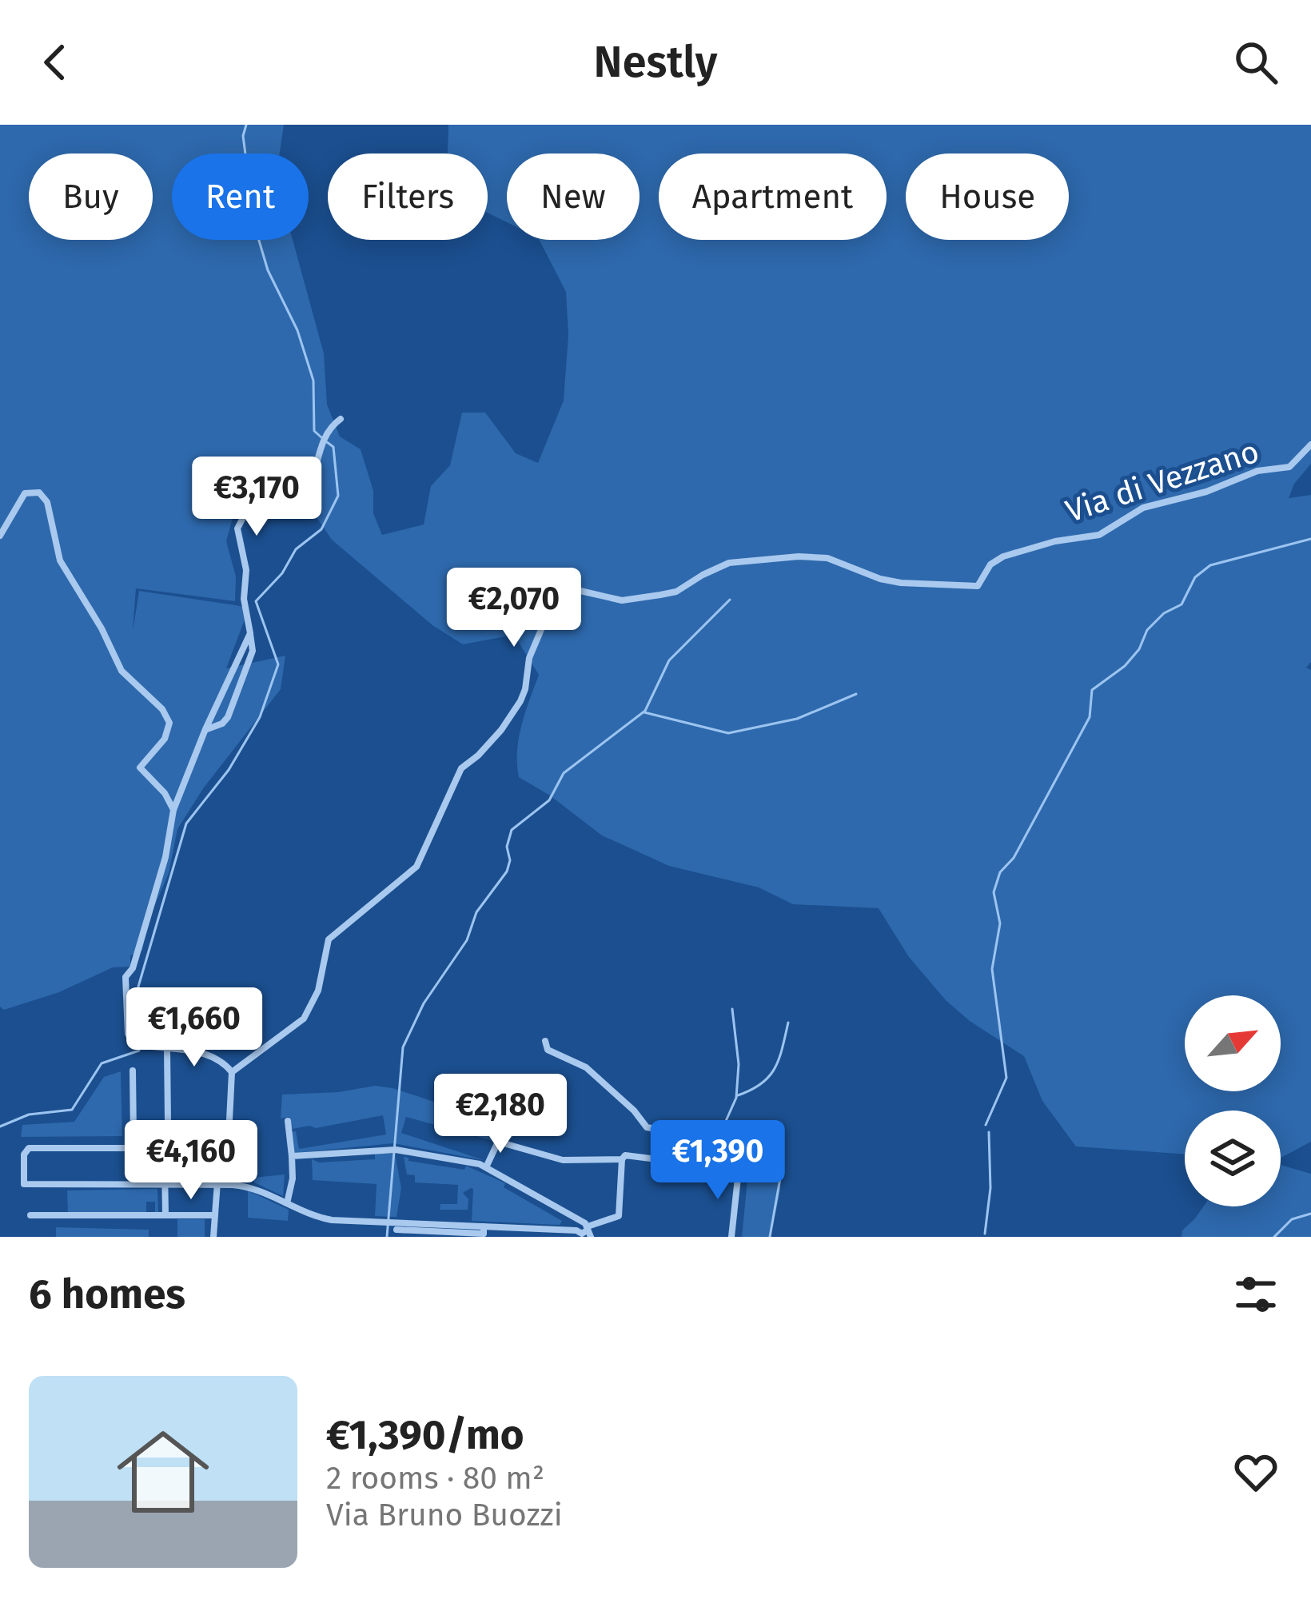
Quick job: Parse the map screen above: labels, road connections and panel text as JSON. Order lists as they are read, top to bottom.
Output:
{
  "streets": {
    "street": ["Via di Vezzano"]
  },
  "north": "top right",
  "page": {
    "header": "Nestly",
    "chip": [
      "Buy",
      "Rent",
      "Filters",
      "New",
      "Apartment",
      "House"
    ],
    "price": [
      "€3,170",
      "€2,070",
      "€1,660",
      "€2,180",
      "€4,160",
      "€1,390"
    ],
    "heading": "6 homes",
    "list": [
      {
        "name": "€1,390/mo",
        "note": "2 rooms · 80 m² · Via Bruno Buozzi"
      }
    ]
  }
}
